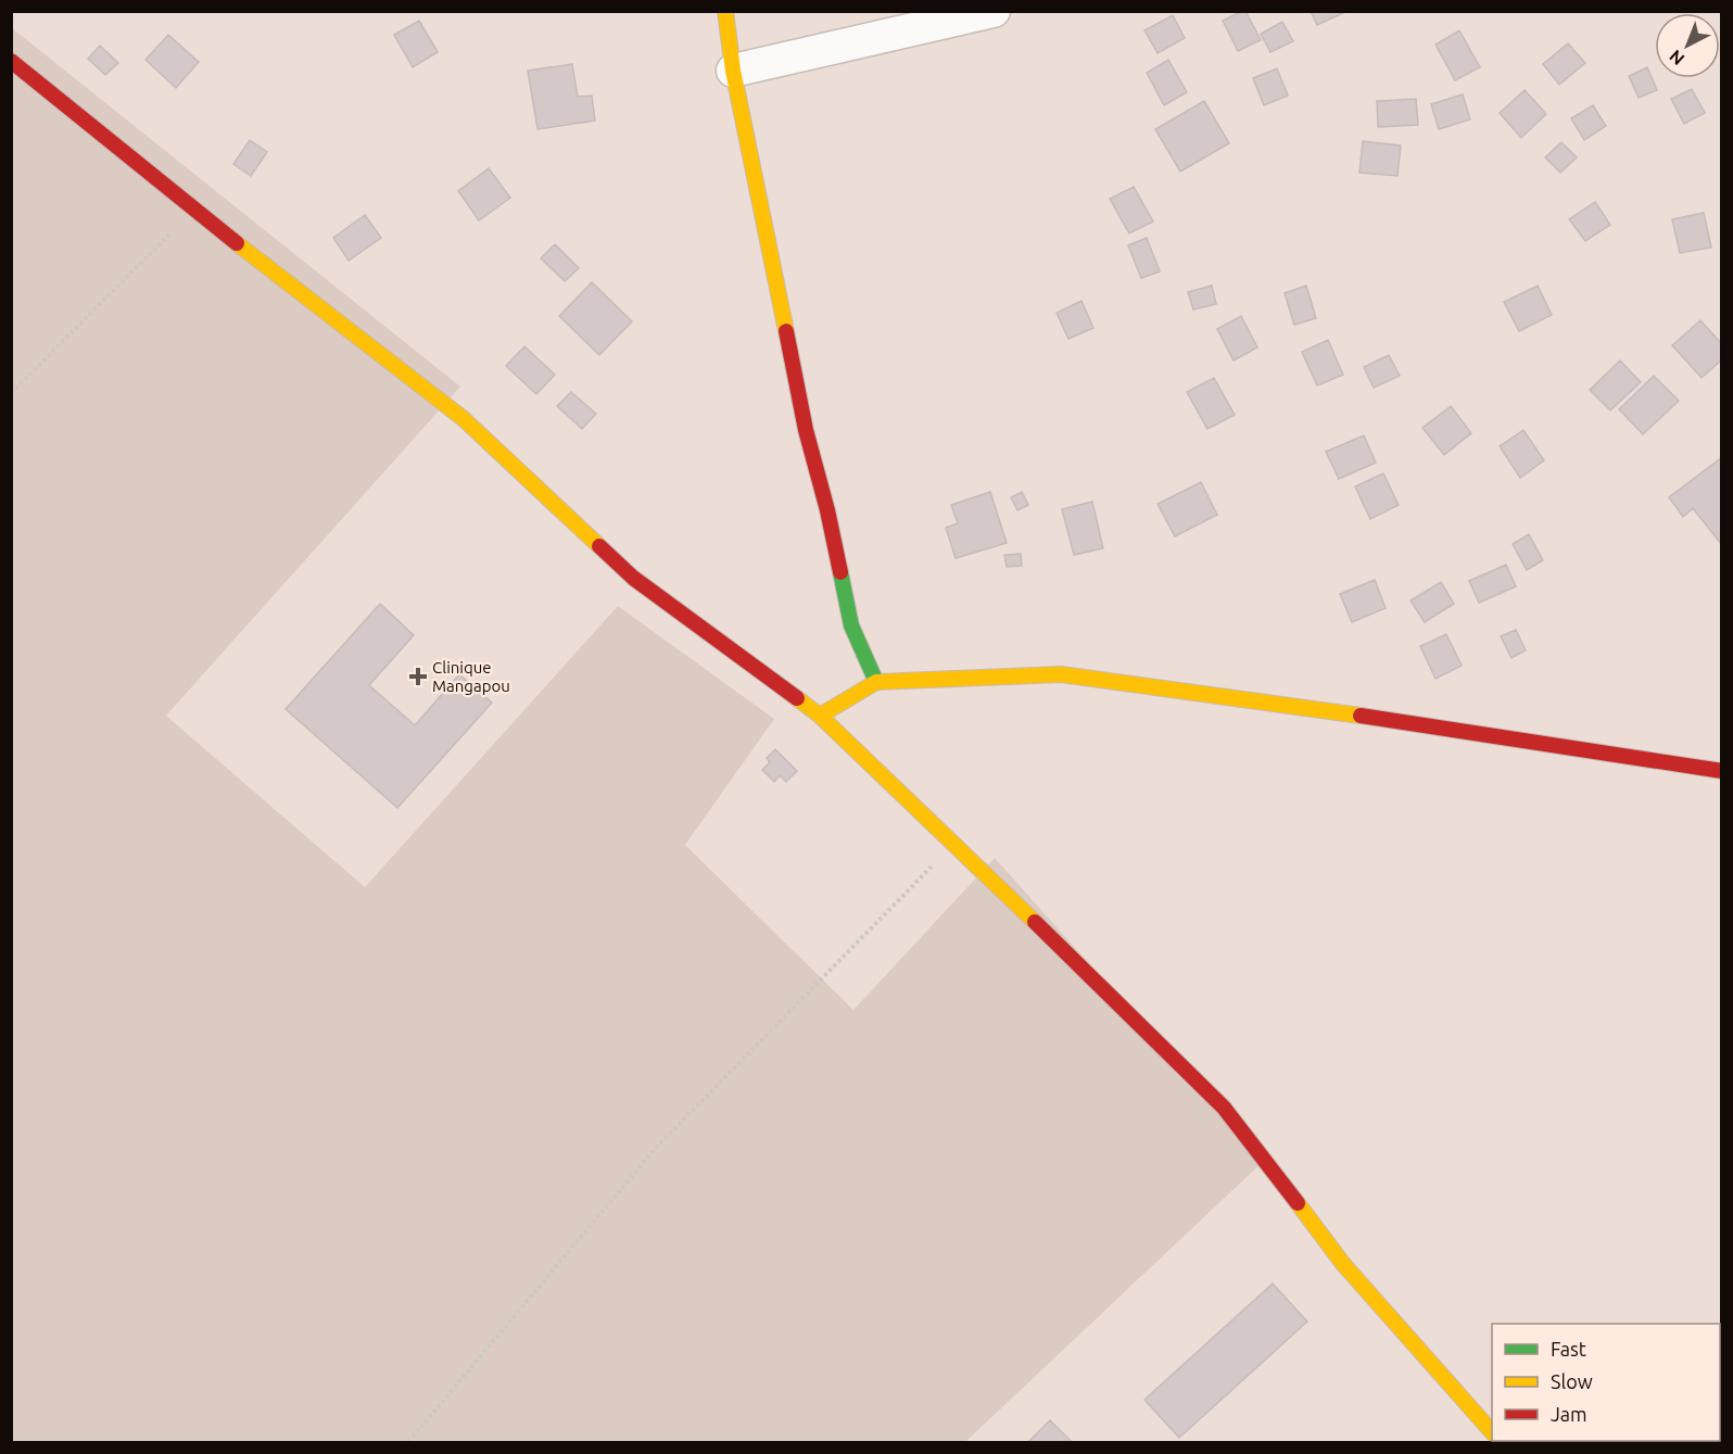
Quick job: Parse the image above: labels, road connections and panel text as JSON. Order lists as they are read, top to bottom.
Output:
{
  "places": {
    "health": ["Clinique Mangapou"]
  },
  "legend": ["Fast", "Slow", "Jam"],
  "north": "bottom left"
}
